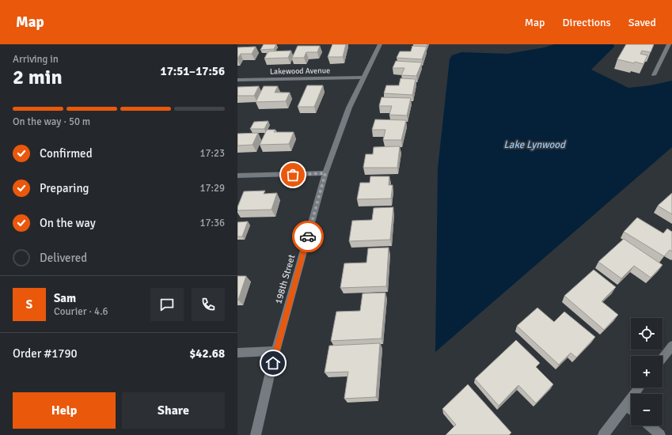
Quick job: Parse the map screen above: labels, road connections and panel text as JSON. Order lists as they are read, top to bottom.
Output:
{
  "streets": {
    "street": ["Lakewood Avenue", "198th Street"]
  },
  "crossings": [
    ["Lakewood Avenue", "198th Street"]
  ],
  "water": ["Lake Lynwood"],
  "page": {
    "header": "Map",
    "nav": ["Map", "Directions", "Saved"],
    "heading": ["2 min", "Arriving in", "17:51–17:56"],
    "panel": [
      "Sam",
      "Courier · 4.6",
      "Order #1790",
      "$42.68"
    ],
    "bar": "On the way · 50 m",
    "list": [
      ["Confirmed", "17:23"],
      ["Preparing", "17:29"],
      ["On the way", "17:36"],
      "Delivered"
    ],
    "round": "S",
    "map_buttons": ["+", "−"],
    "buttons": ["Help", "Share"]
  }
}
